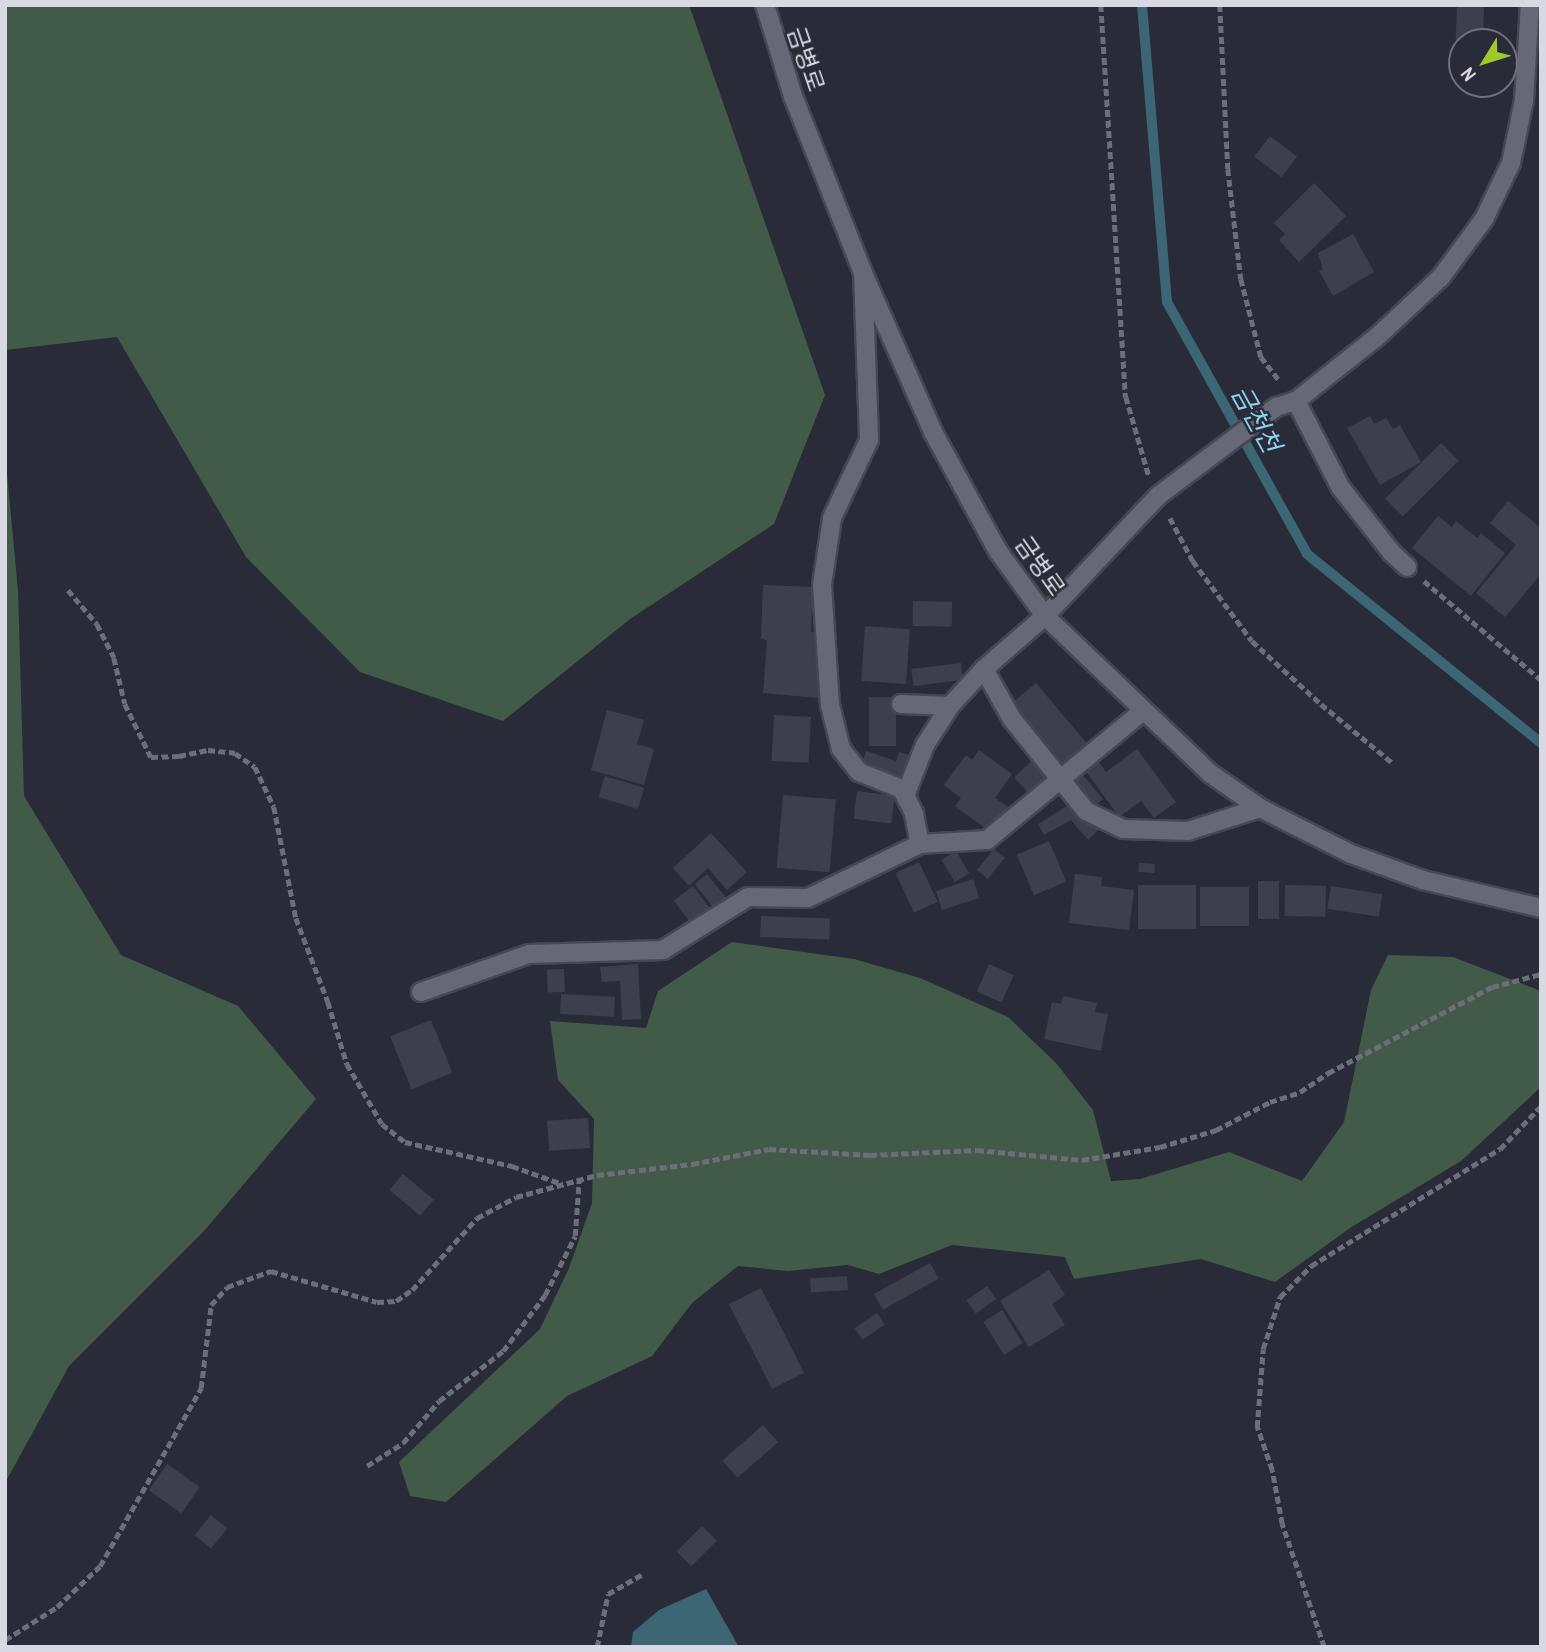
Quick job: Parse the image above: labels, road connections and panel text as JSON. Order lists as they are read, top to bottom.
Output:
{
  "streets": {
    "street": ["금병로"]
  },
  "water": ["금천천"],
  "north": "bottom left"
}
